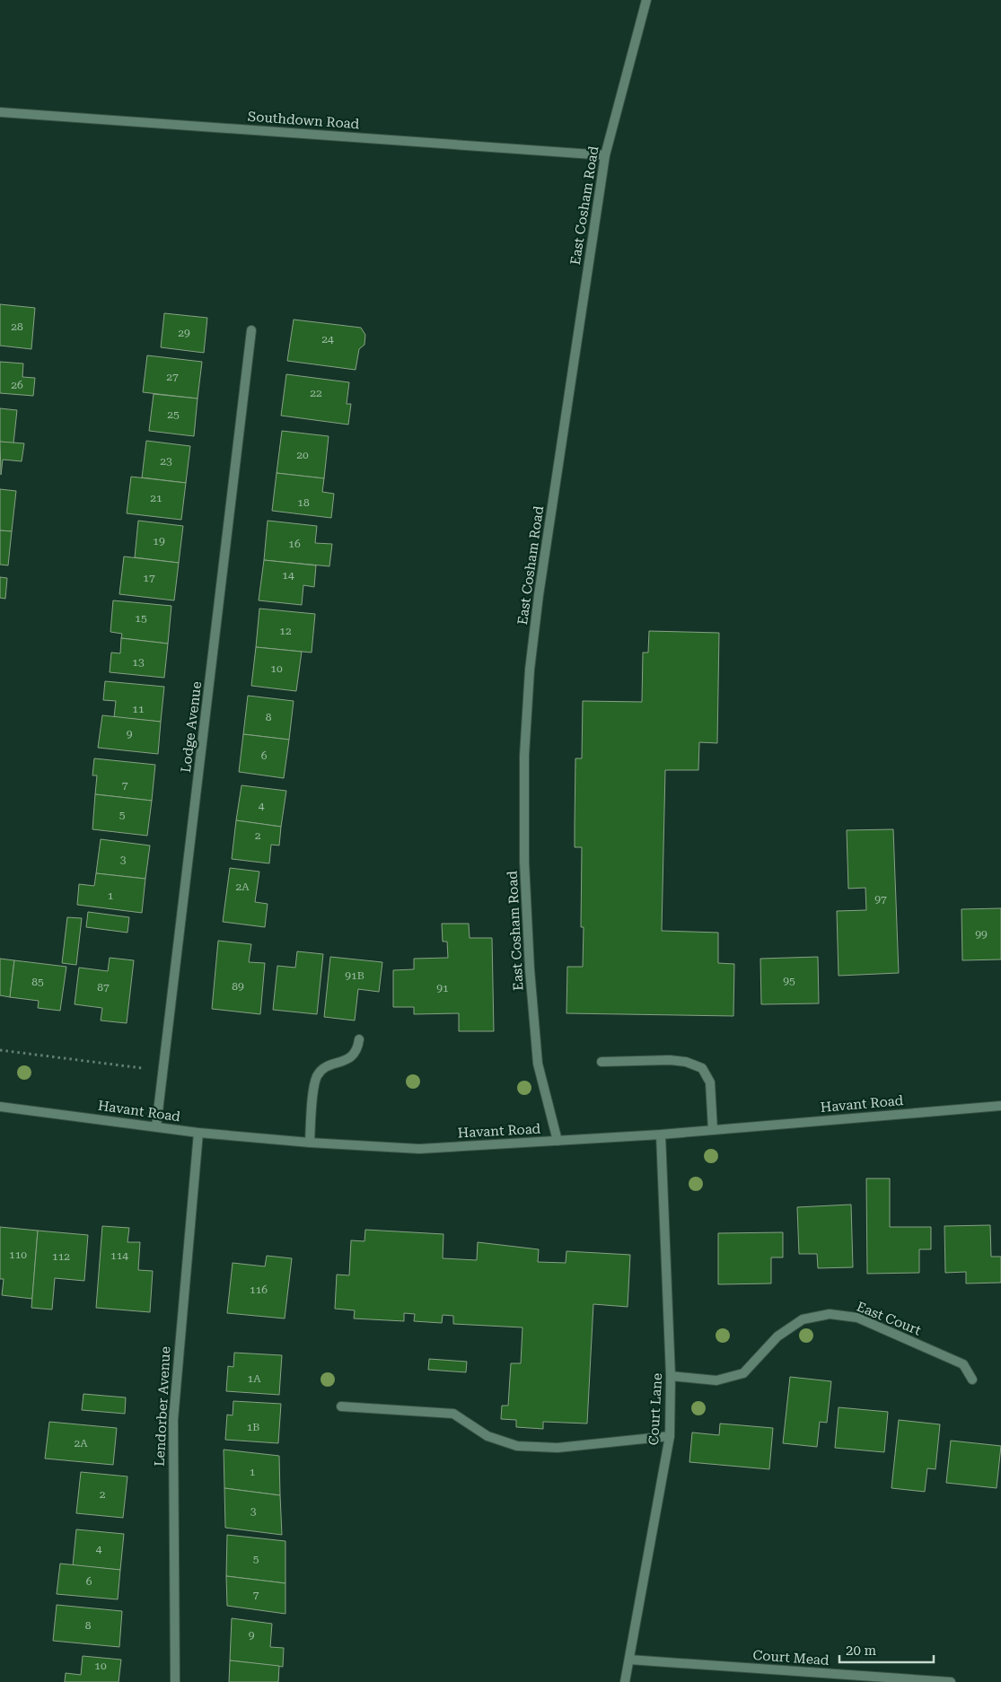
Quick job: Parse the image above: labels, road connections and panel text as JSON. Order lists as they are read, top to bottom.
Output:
{
  "streets": {
    "street": [
      "Southdown Road",
      "East Cosham Road",
      "Lodge Avenue",
      "Havant Road",
      "East Court",
      "Lendorber Avenue",
      "Court Lane",
      "Court Mead"
    ]
  },
  "crossings": [
    ["Southdown Road", "East Cosham Road"],
    ["East Cosham Road", "Havant Road"],
    ["Lodge Avenue", "Havant Road"],
    ["Havant Road", "Lendorber Avenue"],
    ["Havant Road", "Court Lane"],
    ["East Court", "Court Lane"],
    ["Court Lane", "Court Mead"]
  ],
  "house_numbers": [
    "28",
    "29",
    "24",
    "27",
    "26",
    "22",
    "25",
    "20",
    "23",
    "21",
    "18",
    "19",
    "16",
    "14",
    "17",
    "15",
    "12",
    "13",
    "10",
    "11",
    "8",
    "9",
    "6",
    "7",
    "4",
    "5",
    "2",
    "3",
    "2A",
    "1",
    "97",
    "99",
    "91B",
    "95",
    "85",
    "89",
    "87",
    "91",
    "110",
    "114",
    "112",
    "116",
    "1A",
    "1B",
    "2A",
    "1",
    "2",
    "3",
    "4",
    "5",
    "6",
    "7",
    "8",
    "9",
    "10"
  ],
  "scale_bar": "20 m"
}
